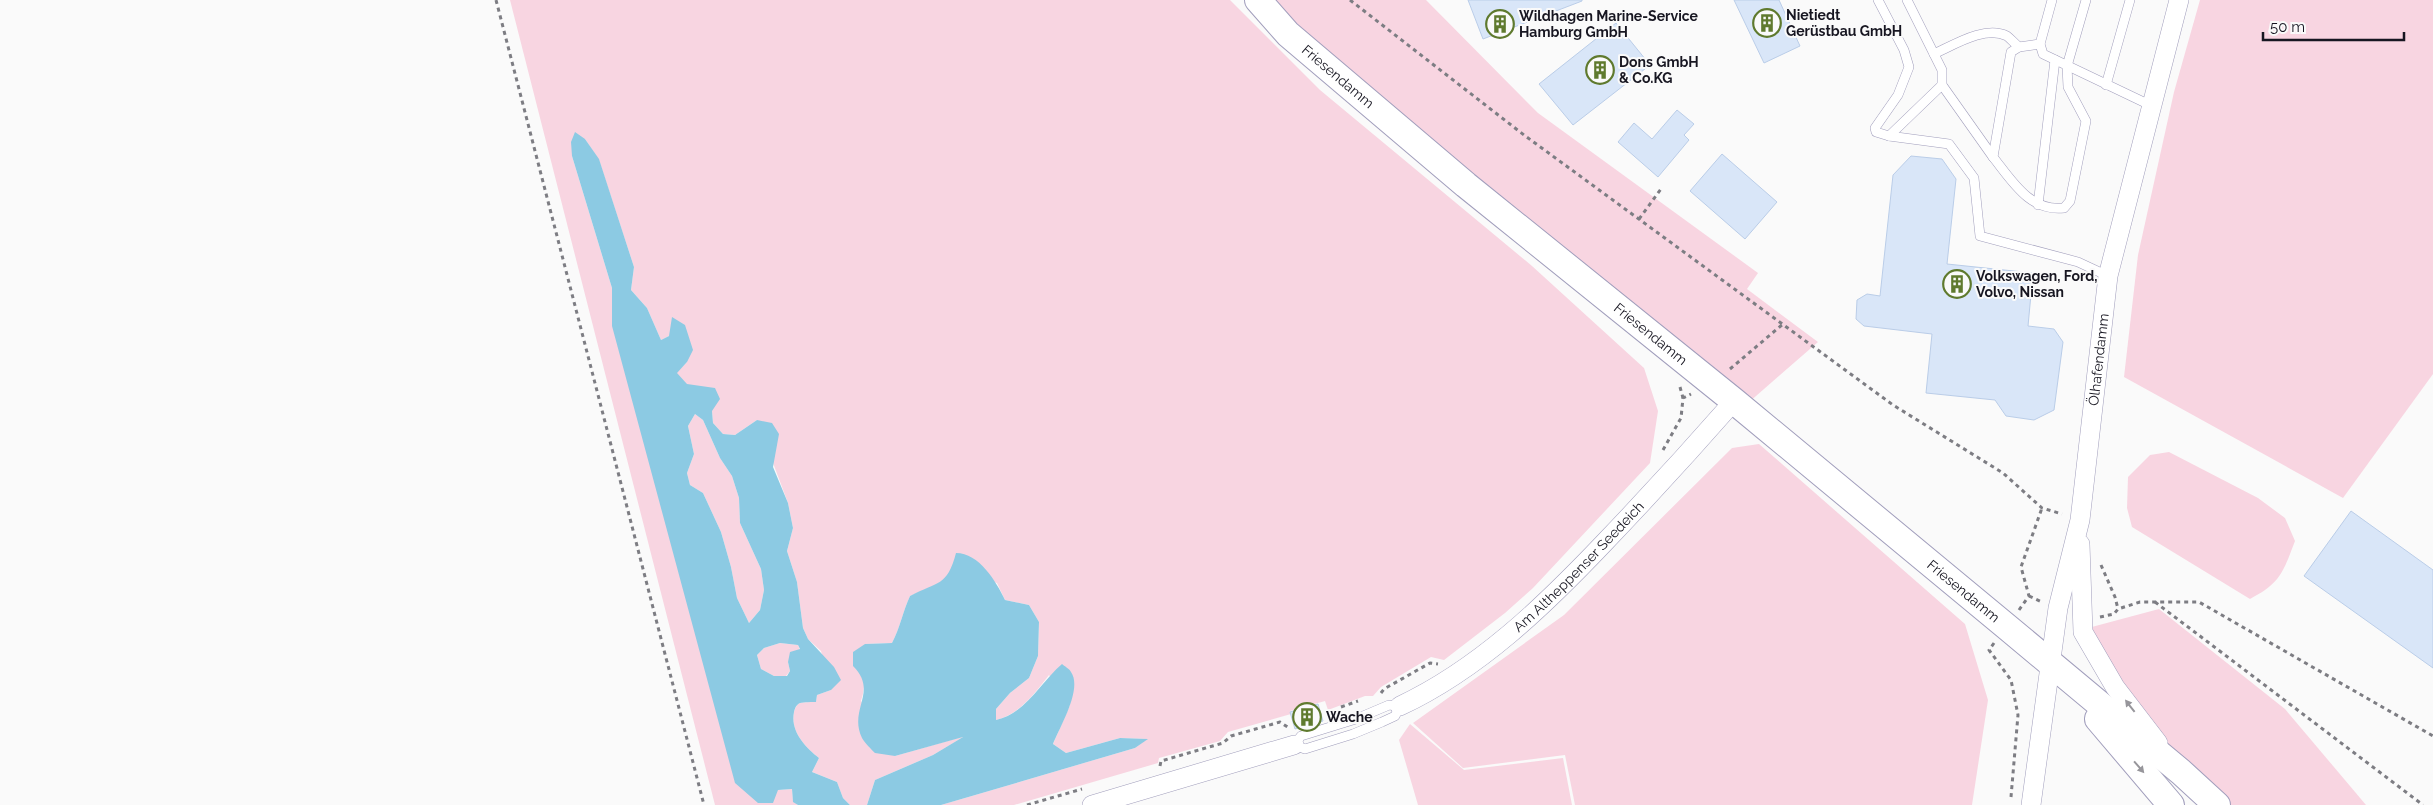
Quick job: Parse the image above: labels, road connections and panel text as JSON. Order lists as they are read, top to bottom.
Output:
{
  "streets": {
    "main road": ["Friesendamm"],
    "street": ["Ölhafendamm", "Am Altheppenser Seedeich"]
  },
  "crossings": [
    ["Friesendamm", "Ölhafendamm"],
    ["Friesendamm", "Am Altheppenser Seedeich"]
  ],
  "places": {
    "building": [
      "Nietiedt Gerüstbau GmbH",
      "Wildhagen Marine-Service Hamburg GmbH",
      "Dons GmbH & Co.KG",
      "Volkswagen, Ford, Volvo, Nissan",
      "Wache"
    ]
  },
  "scale_bar": "50 m"
}
